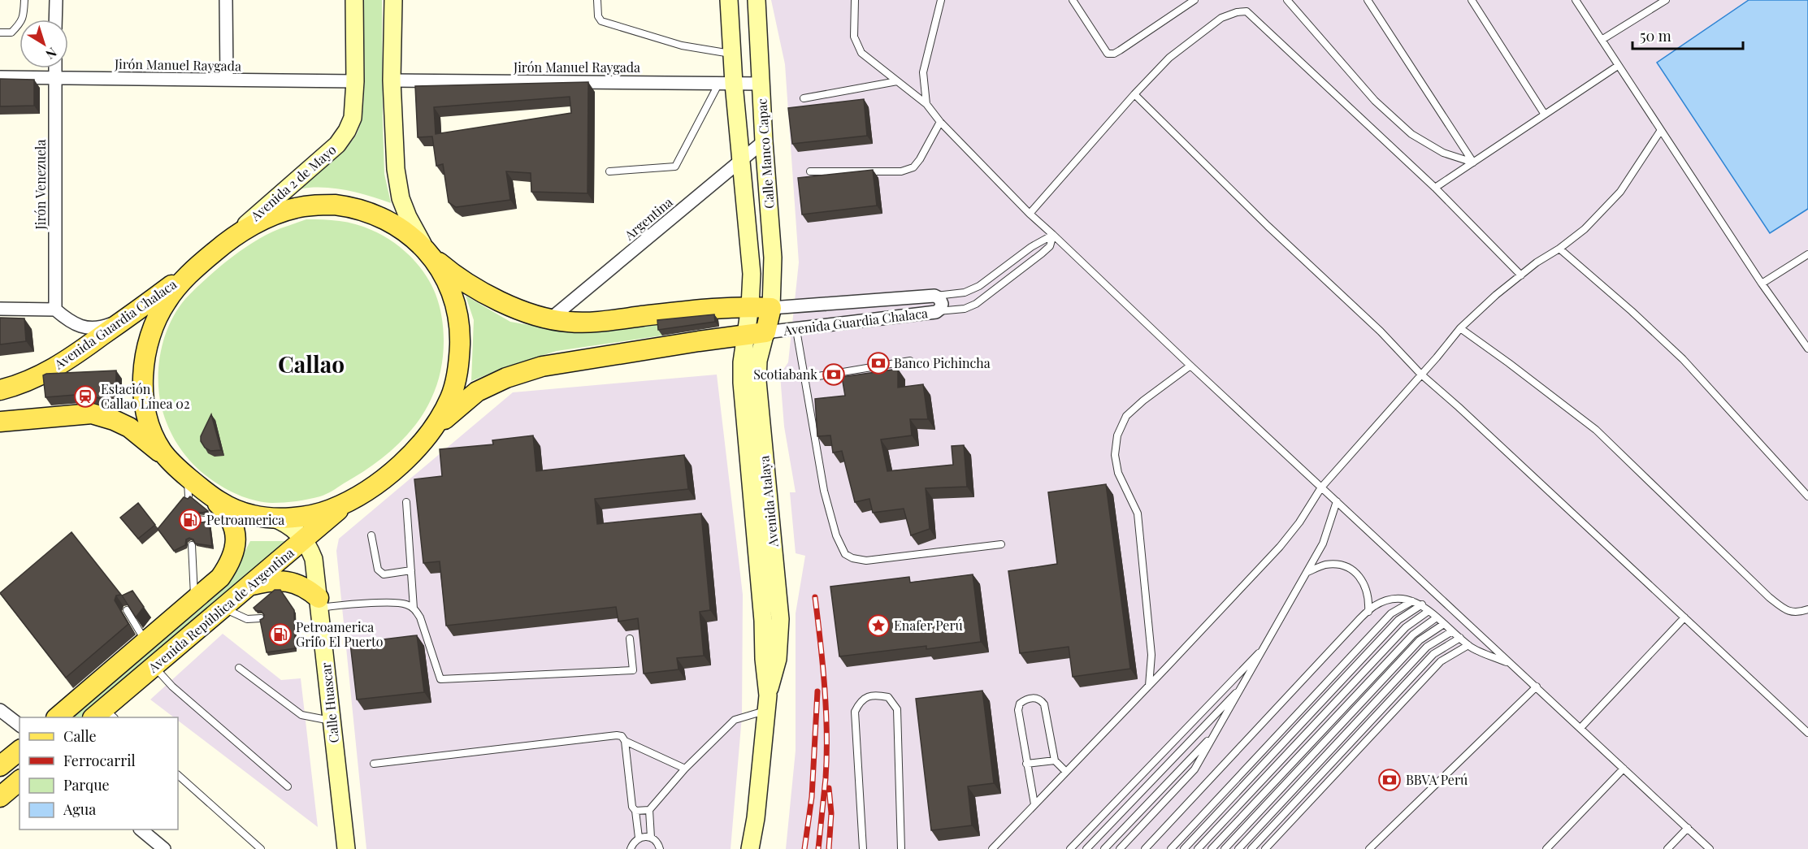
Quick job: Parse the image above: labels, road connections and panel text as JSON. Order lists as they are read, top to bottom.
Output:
{
  "streets": {
    "main road": [
      "Calle Manco Capac",
      "Avenida 2 de Mayo",
      "Avenida Guardia Chalaca",
      "Avenida Atalaya",
      "Avenida República de Argentina",
      "Calle Huascar"
    ],
    "street": ["Jirón Manuel Raygada", "Jirón Venezuela", "Argentina"]
  },
  "crossings": [
    ["Jirón Manuel Raygada", "Calle Manco Capac"],
    ["Jirón Manuel Raygada", "Avenida 2 de Mayo"],
    ["Jirón Manuel Raygada", "Jirón Venezuela"],
    ["Calle Manco Capac", "Argentina"],
    ["Calle Manco Capac", "Avenida Guardia Chalaca"],
    ["Calle Manco Capac", "Avenida Atalaya"],
    ["Argentina", "Avenida Guardia Chalaca"],
    ["Avenida Guardia Chalaca", "Avenida Atalaya"],
    ["Avenida República de Argentina", "Calle Huascar"]
  ],
  "districts": ["Callao"],
  "places": {
    "bank": ["Banco Pichincha", "Scotiabank", "BBVA Perú"],
    "station": ["Estación Callao Línea 02"],
    "fuel station": ["Petroamerica", "Petroamerica Grifo El Puerto"],
    "place": ["Enafer Perú"]
  },
  "legend": [
    "Calle",
    "Ferrocarril",
    "Parque",
    "Agua"
  ],
  "scale_bar": "50 m",
  "north": "bottom right"
}
